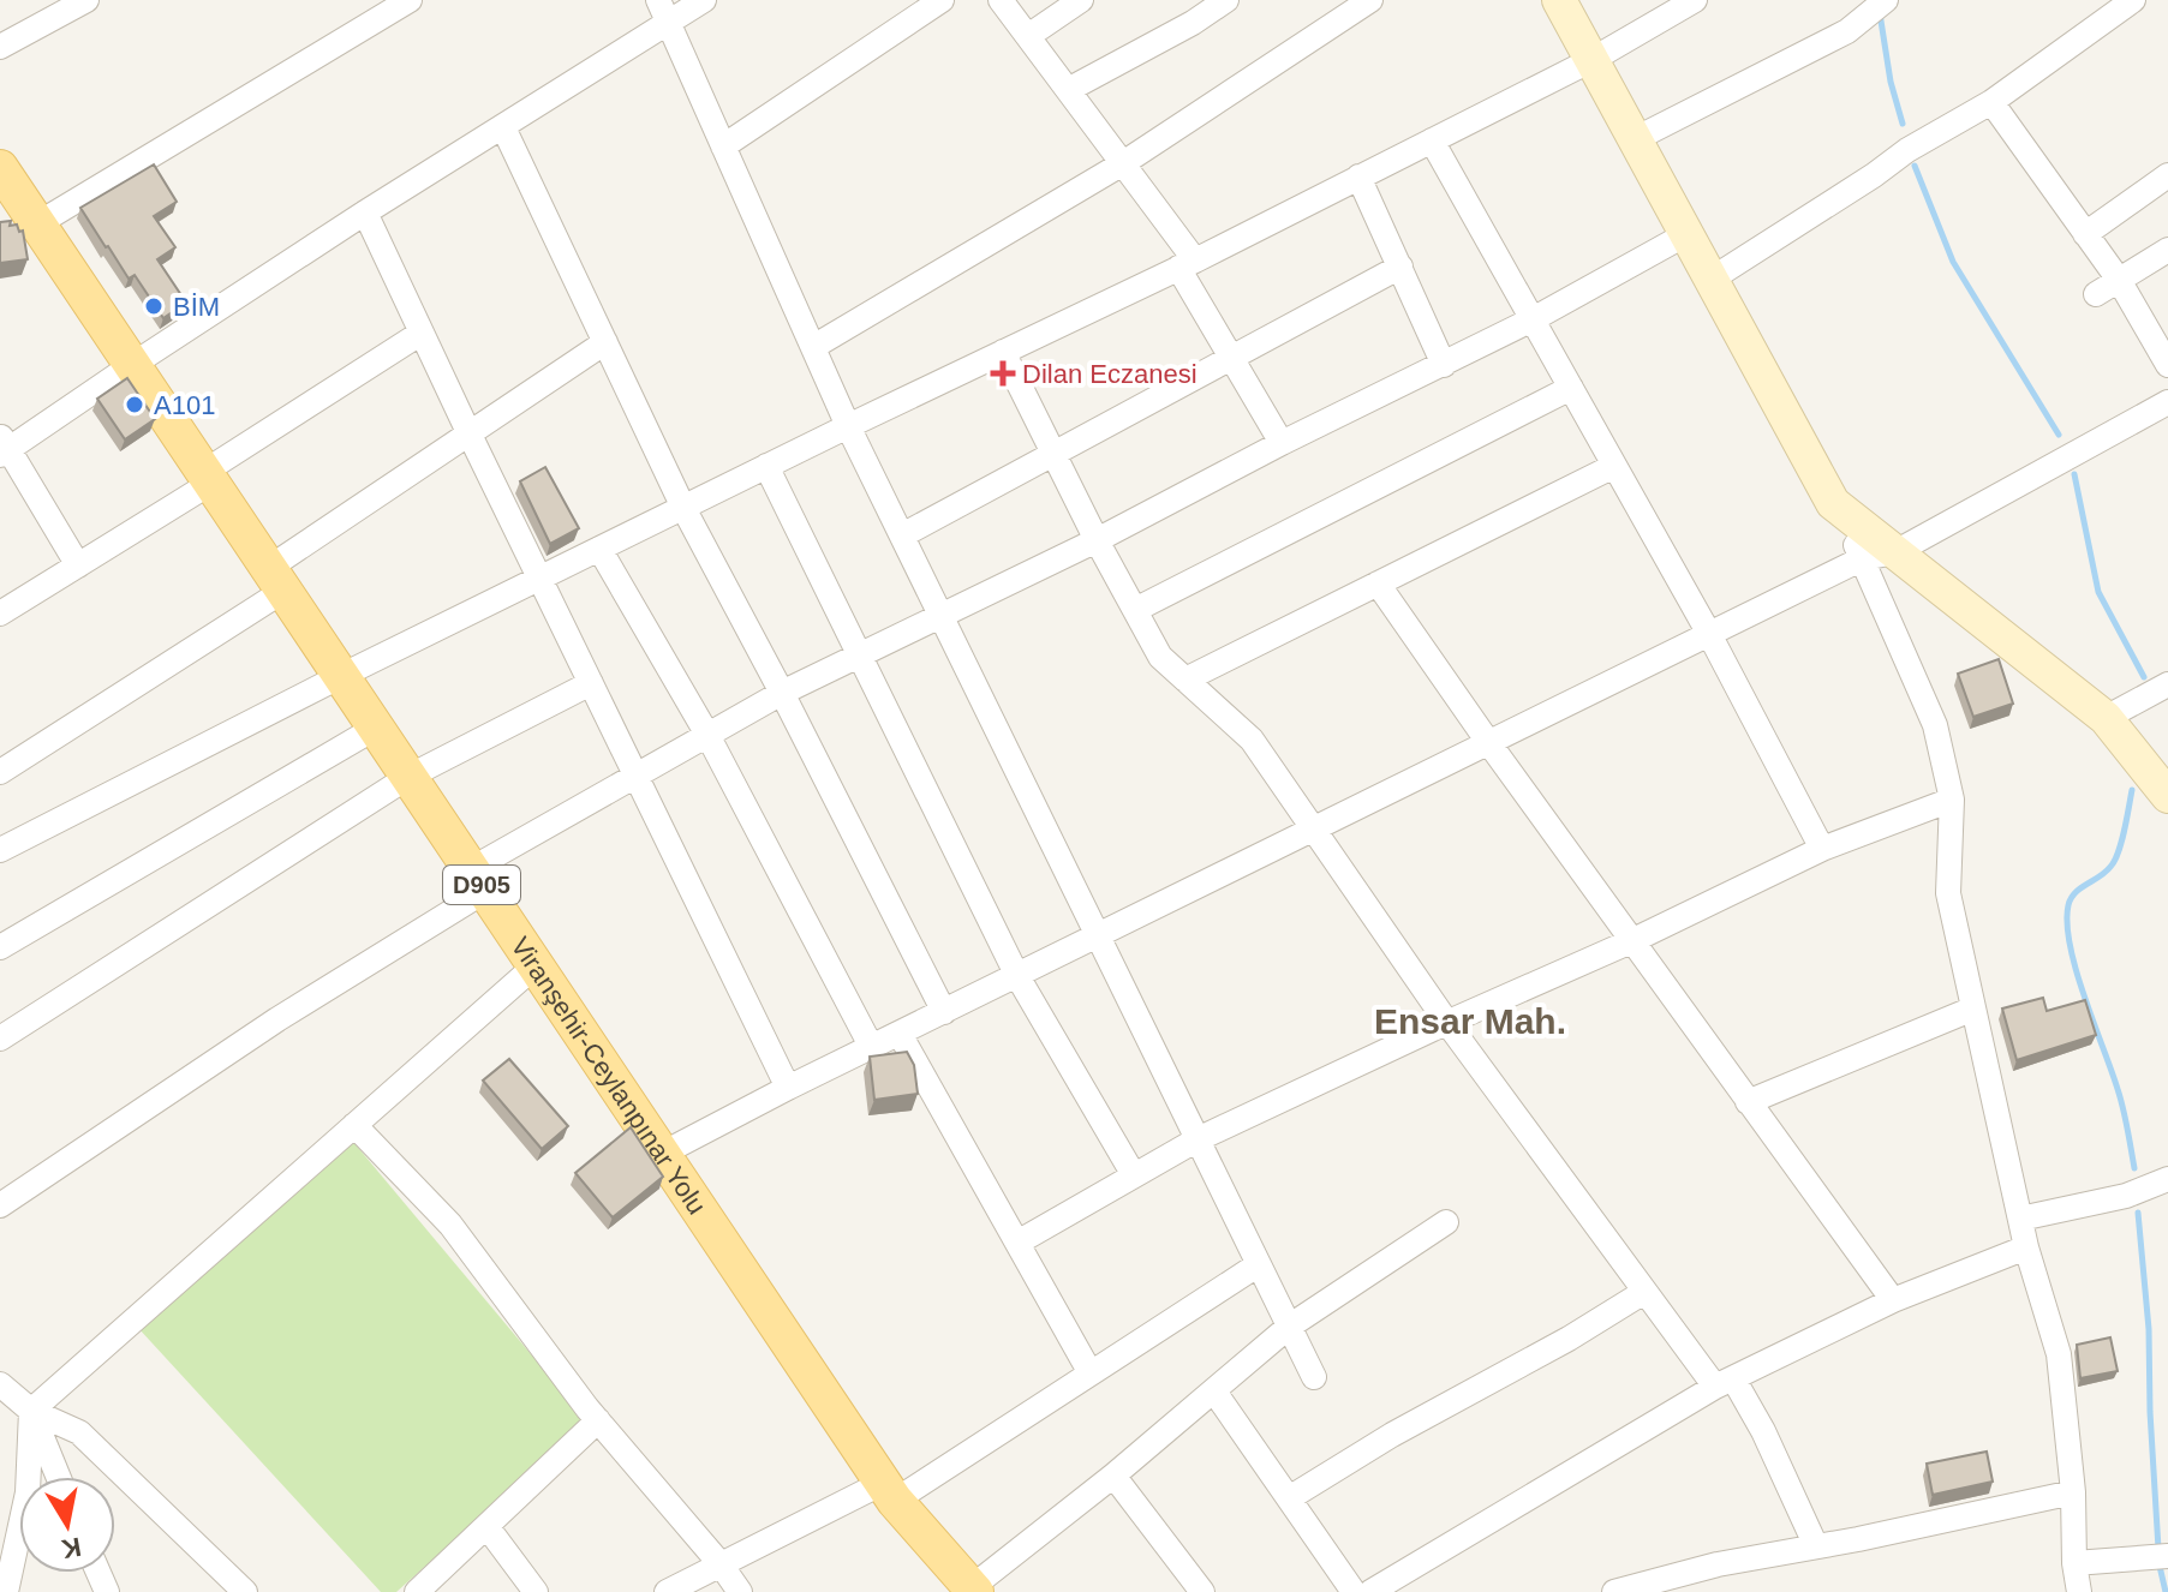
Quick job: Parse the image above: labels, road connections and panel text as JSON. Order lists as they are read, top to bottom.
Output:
{
  "streets": {
    "main road": ["D905", "Viranşehir-Ceylanpınar Yolu"]
  },
  "districts": ["Ensar Mah."],
  "places": {
    "other": ["BİM", "A101"],
    "health": ["Dilan Eczanesi"]
  },
  "north": "bottom"
}
